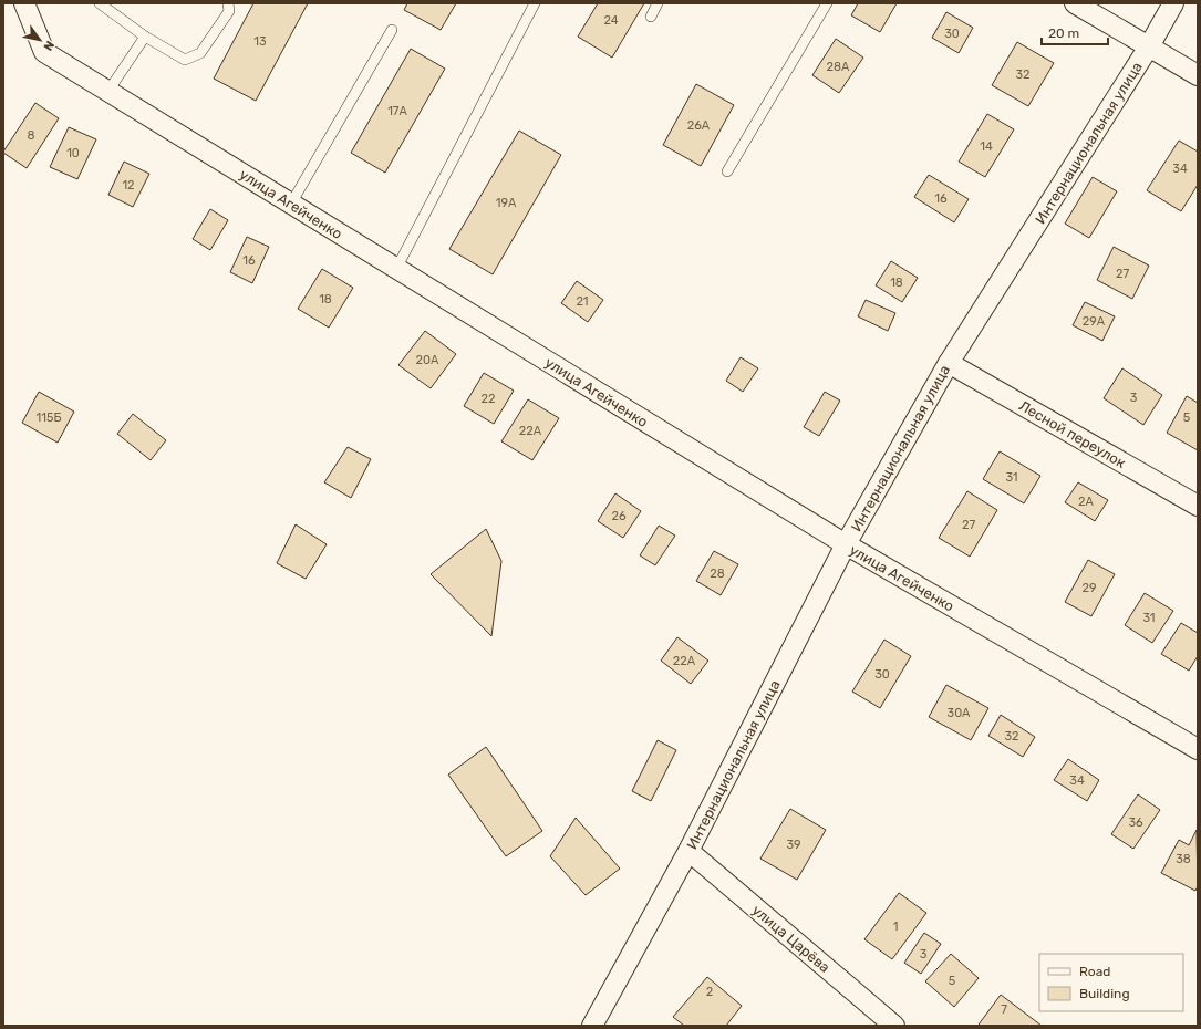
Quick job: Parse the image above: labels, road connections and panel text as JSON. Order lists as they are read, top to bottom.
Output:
{
  "streets": {
    "street": [
      "Интернациональная улица",
      "улица Агейченко",
      "Лесной переулок",
      "улица Царёва"
    ]
  },
  "crossings": [
    ["Интернациональная улица", "улица Агейченко"],
    ["Интернациональная улица", "Лесной переулок"],
    ["Интернациональная улица", "улица Царёва"]
  ],
  "house_numbers": [
    "24",
    "30",
    "13",
    "28А",
    "32",
    "17А",
    "26А",
    "8",
    "14",
    "10",
    "34",
    "12",
    "16",
    "19А",
    "16",
    "27",
    "18",
    "18",
    "21",
    "29А",
    "20А",
    "3",
    "22",
    "115Б",
    "5",
    "22А",
    "31",
    "2А",
    "26",
    "27",
    "28",
    "29",
    "31",
    "22А",
    "30",
    "30А",
    "32",
    "34",
    "36",
    "39",
    "38",
    "1",
    "3",
    "5",
    "2",
    "7"
  ],
  "legend": ["Road", "Building"],
  "scale_bar": "20 m",
  "north": "bottom right"
}
